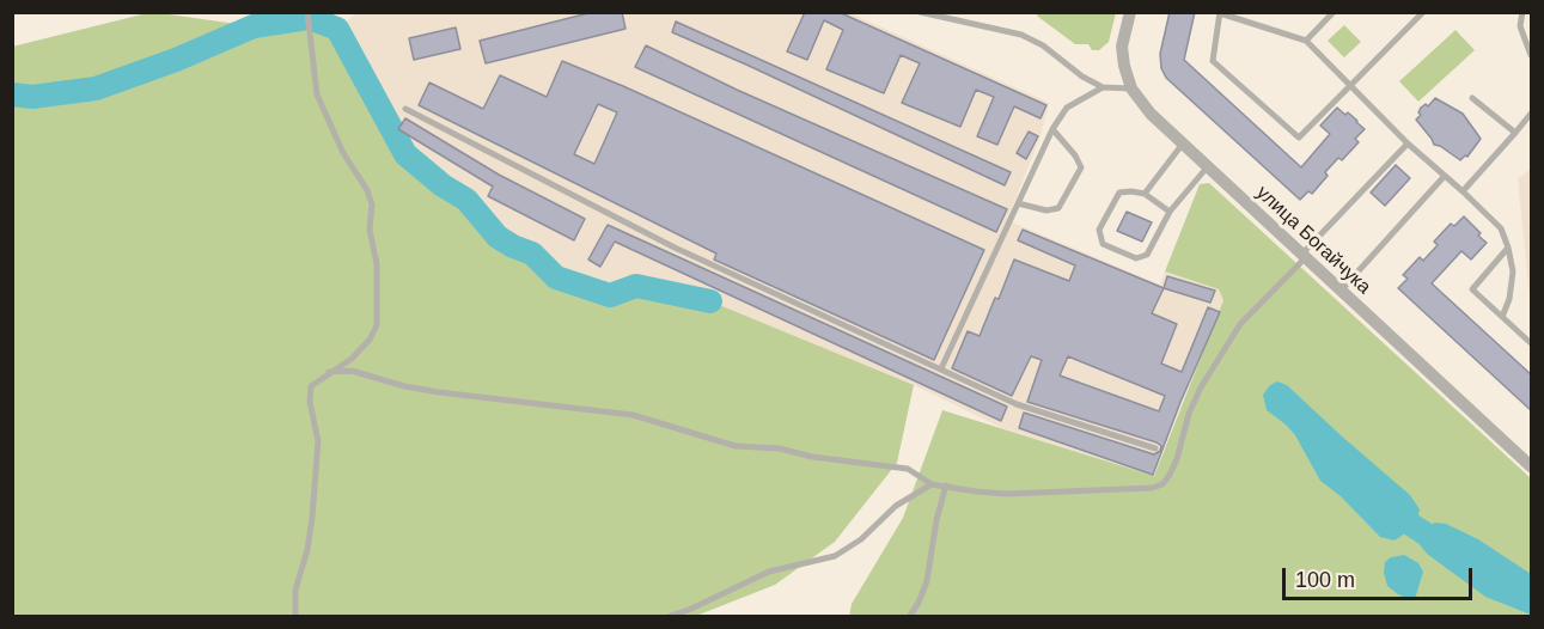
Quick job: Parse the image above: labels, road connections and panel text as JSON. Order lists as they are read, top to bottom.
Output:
{
  "streets": {
    "street": ["улица Богайчука"]
  },
  "scale_bar": "100 m"
}
